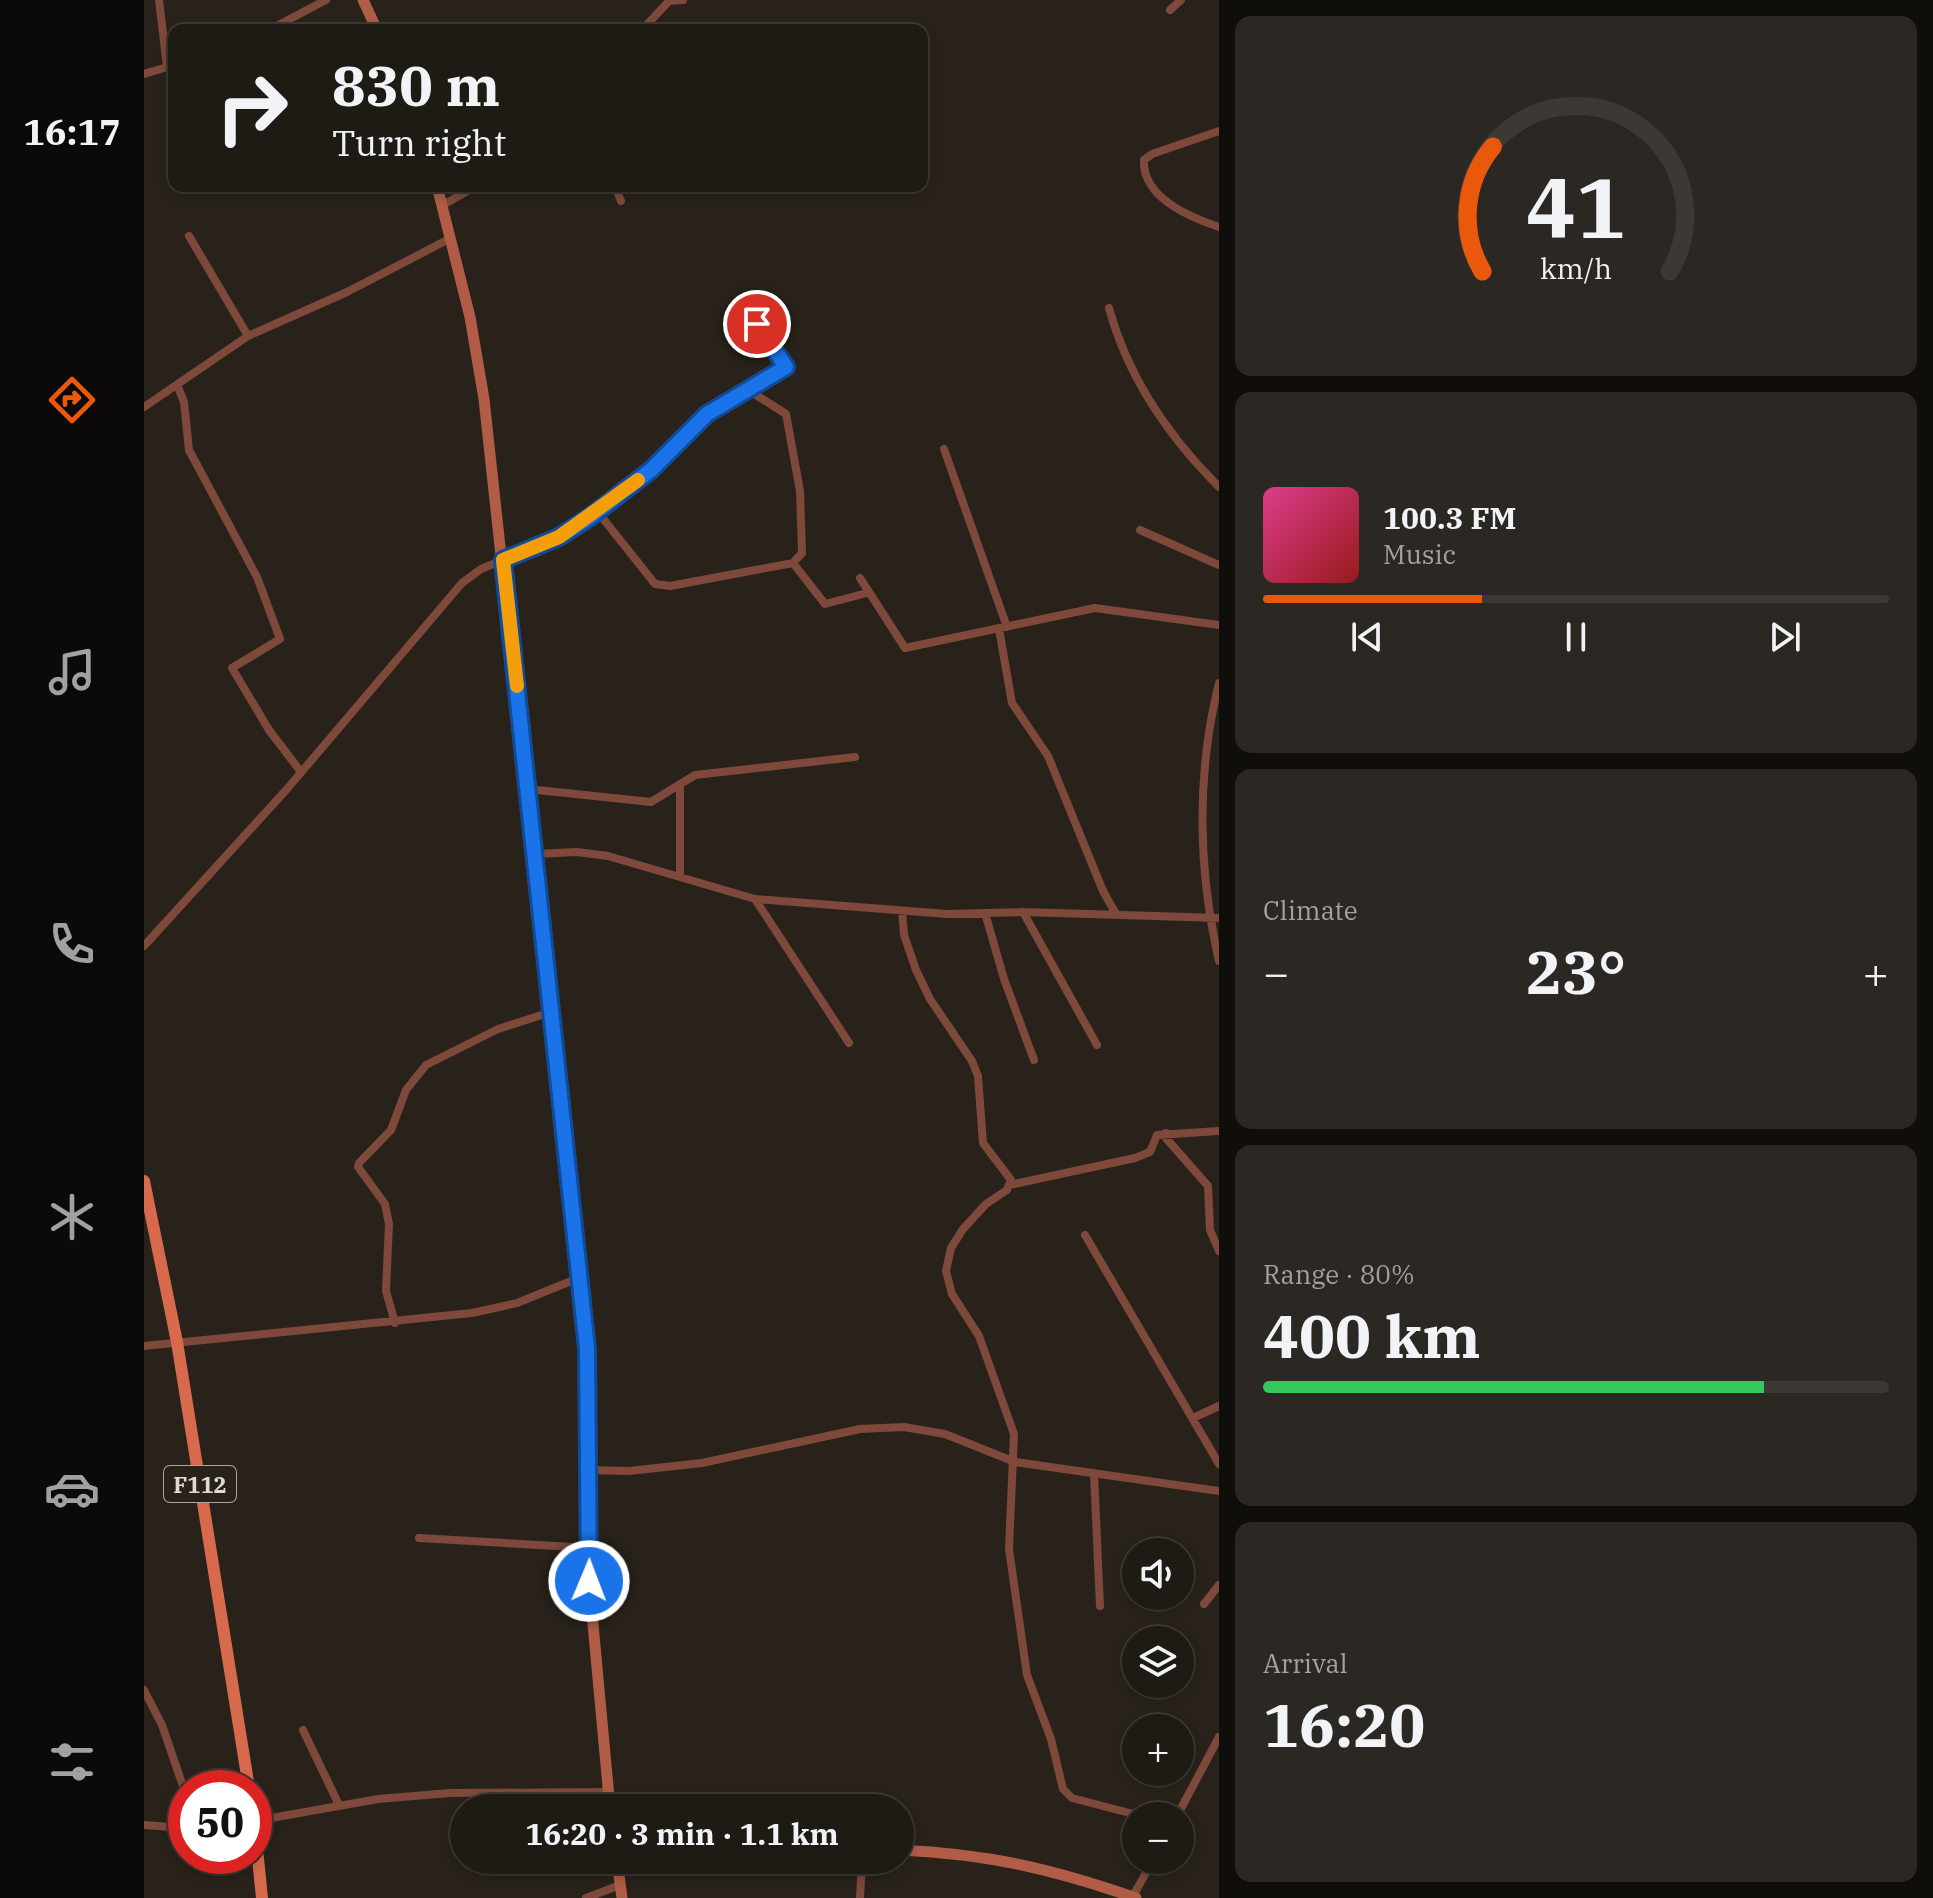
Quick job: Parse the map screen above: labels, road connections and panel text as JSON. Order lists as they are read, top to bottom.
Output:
{
  "streets": {
    "main road": ["F112"]
  },
  "page": {
    "tabs": "16:17",
    "turn": ["830 m", "Turn right"],
    "song": ["100.3 FM", "Music"],
    "tile": [
      "Climate",
      ["Range · 80%", "400 km"],
      ["Arrival", "16:20"]
    ],
    "heat": ["−", "23°", "+"],
    "map_buttons": ["+", "−"],
    "limit": "50",
    "trip": "16:20 · 3 min · 1.1 km",
    "gauge": ["41", "km/h"]
  }
}
